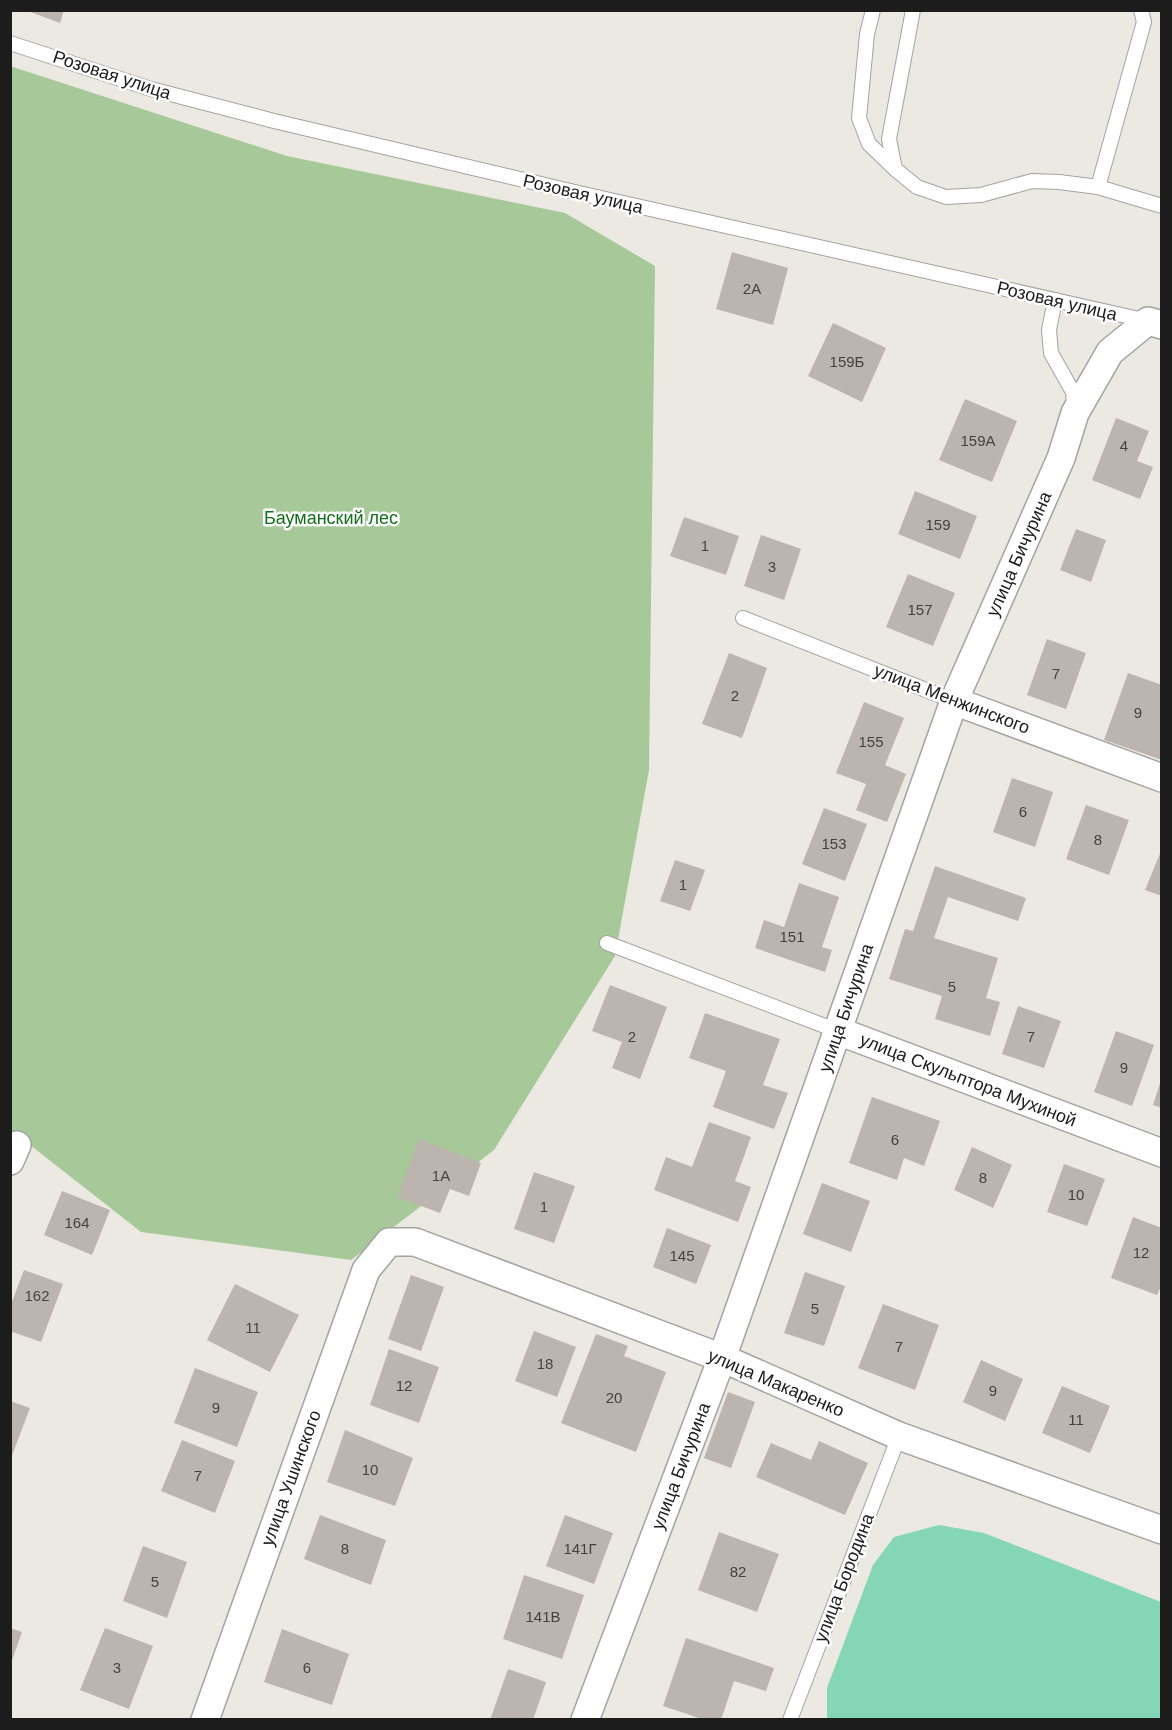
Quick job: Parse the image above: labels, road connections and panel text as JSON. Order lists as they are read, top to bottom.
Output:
{
  "streets": {
    "street": [
      "улица Бичурина",
      "улица Менжинского",
      "улица Скульптора Мухиной",
      "улица Макаренко",
      "улица Ушинского"
    ],
    "lane": ["Розовая улица", "улица Бородина"]
  },
  "crossings": [
    ["Розовая улица", "улица Бичурина"],
    ["улица Бичурина", "улица Менжинского"],
    ["улица Бичурина", "улица Скульптора Мухиной"],
    ["улица Бичурина", "улица Макаренко"],
    ["улица Макаренко", "улица Ушинского"],
    ["улица Макаренко", "улица Бородина"]
  ],
  "parks": ["Бауманский лес"],
  "house_numbers": [
    "2А",
    "159Б",
    "159А",
    "4",
    "159",
    "1",
    "3",
    "157",
    "7",
    "2",
    "9",
    "155",
    "6",
    "8",
    "153",
    "1",
    "151",
    "5",
    "2",
    "7",
    "9",
    "6",
    "1А",
    "8",
    "10",
    "1",
    "164",
    "12",
    "145",
    "162",
    "5",
    "11",
    "7",
    "18",
    "12",
    "9",
    "20",
    "9",
    "11",
    "10",
    "7",
    "8",
    "141Г",
    "82",
    "5",
    "141В",
    "3",
    "6"
  ]
}
